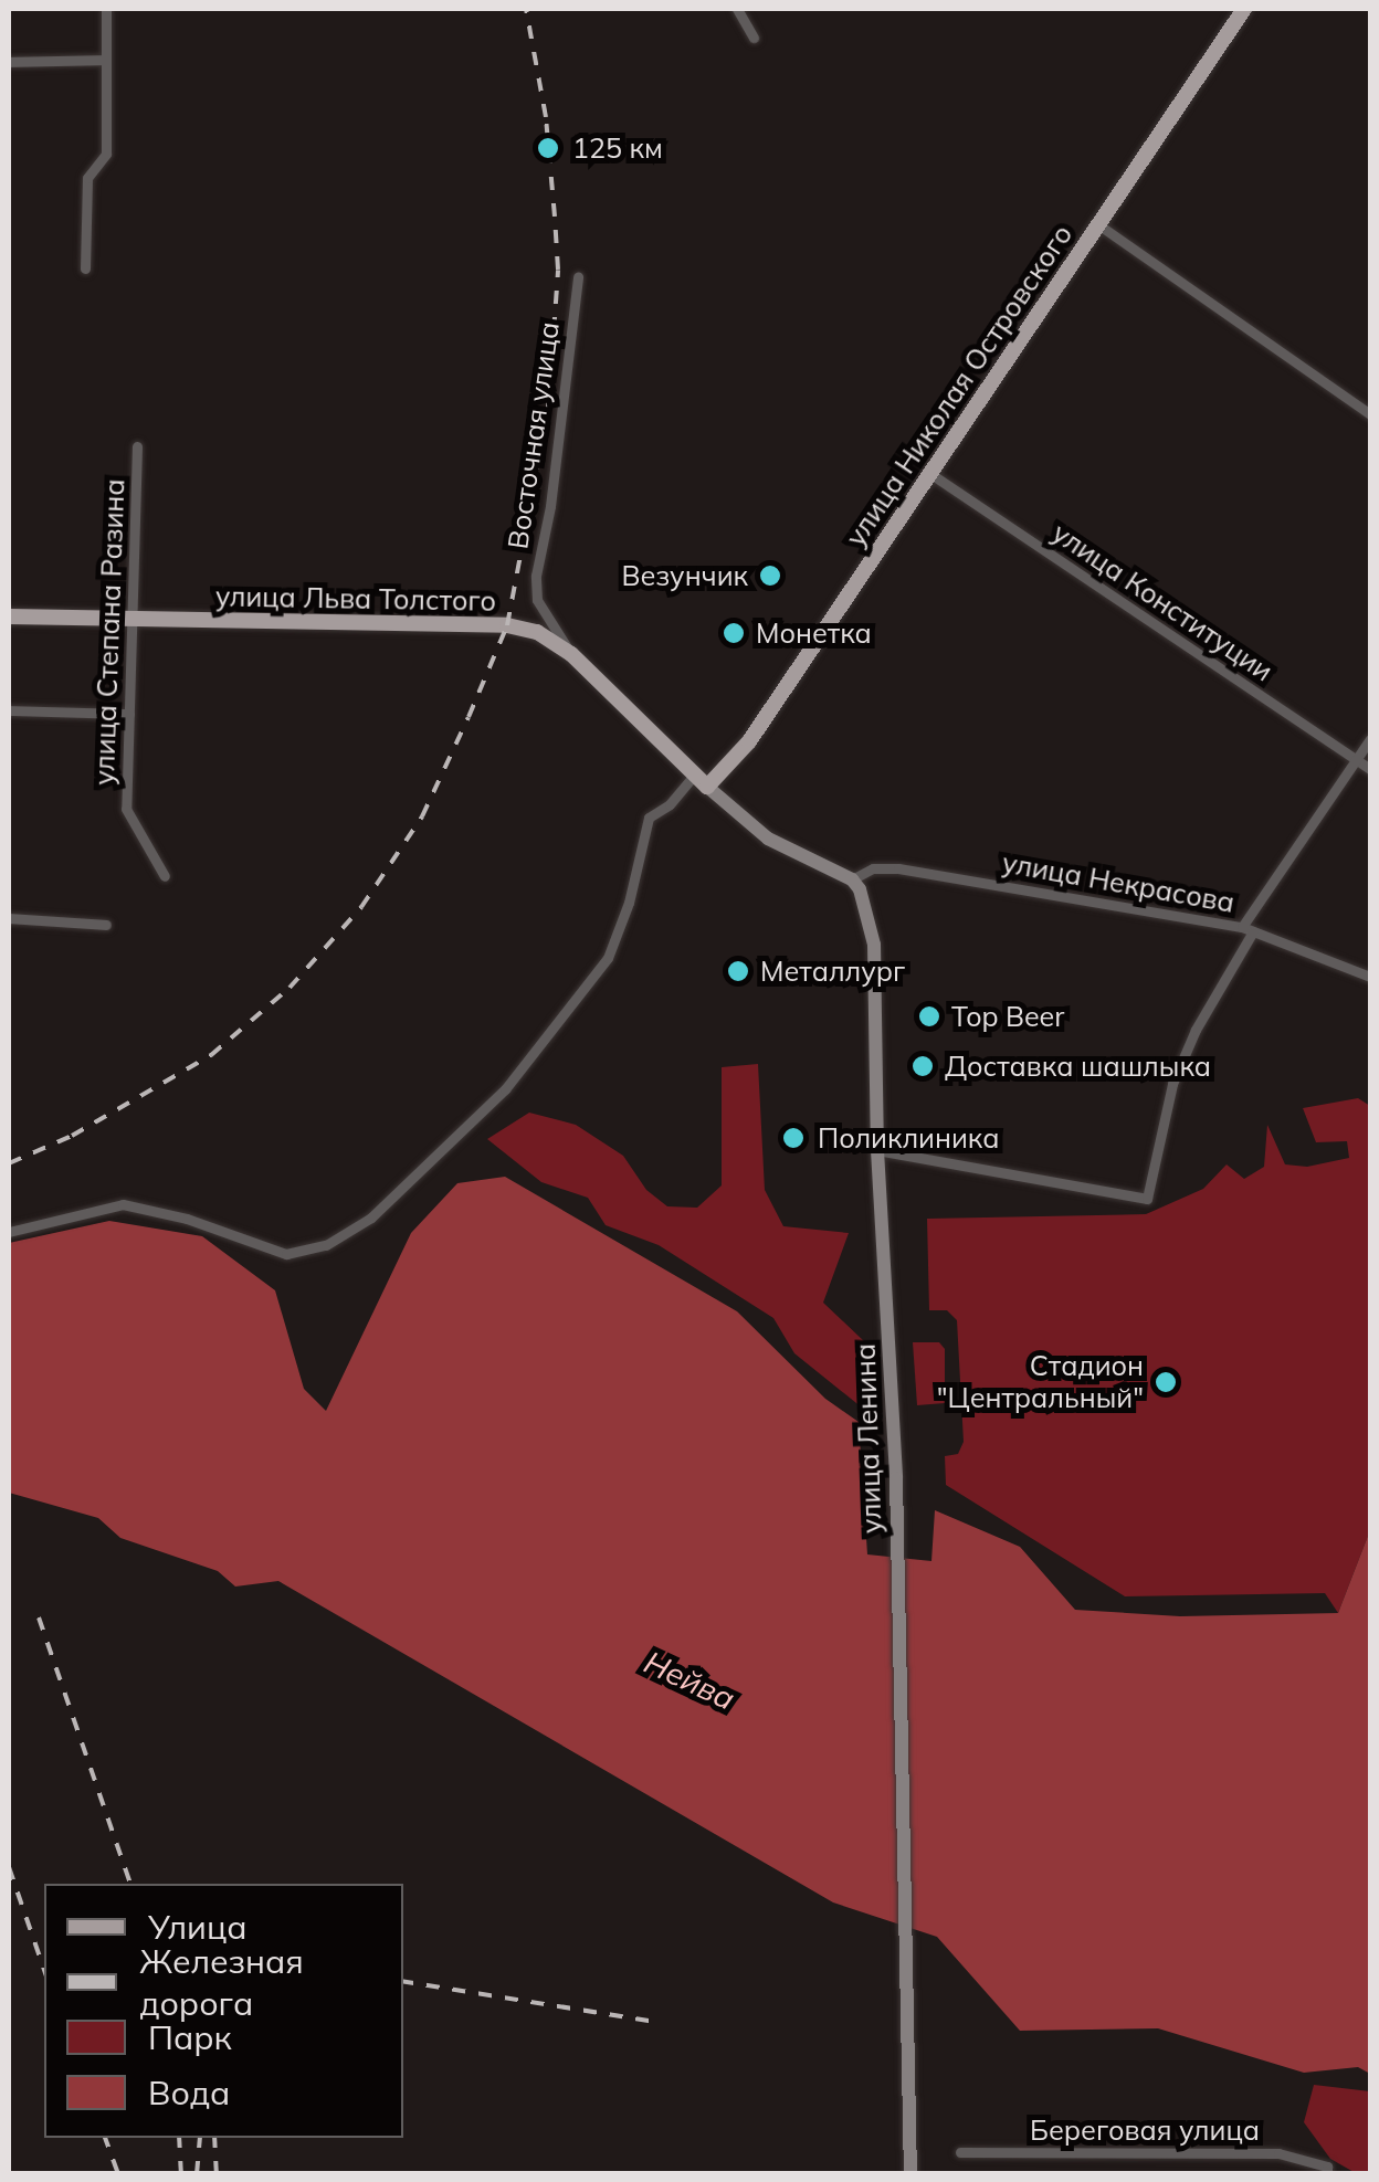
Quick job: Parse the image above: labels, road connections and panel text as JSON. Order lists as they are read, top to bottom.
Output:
{
  "streets": {
    "main road": ["улица Николая Островского", "улица Льва Толстого", "улица Ленина"],
    "street": [
      "Восточная улица",
      "улица Конституции",
      "улица Степана Разина",
      "улица Некрасова",
      "Береговая улица"
    ]
  },
  "crossings": [
    ["улица Николая Островского", "улица Льва Толстого"],
    ["улица Николая Островского", "улица Конституции"],
    ["Восточная улица", "улица Льва Толстого"],
    ["улица Льва Толстого", "улица Степана Разина"],
    ["улица Некрасова", "улица Ленина"]
  ],
  "water": ["Нейва"],
  "places": [
    "125 км",
    "Везунчик",
    "Монетка",
    "Металлург",
    "Top Beer",
    "Доставка шашлыка",
    "Поликлиника",
    "Стадион \"Центральный\""
  ],
  "legend": [
    "Улица",
    "Железная дорога",
    "Парк",
    "Вода"
  ]
}
